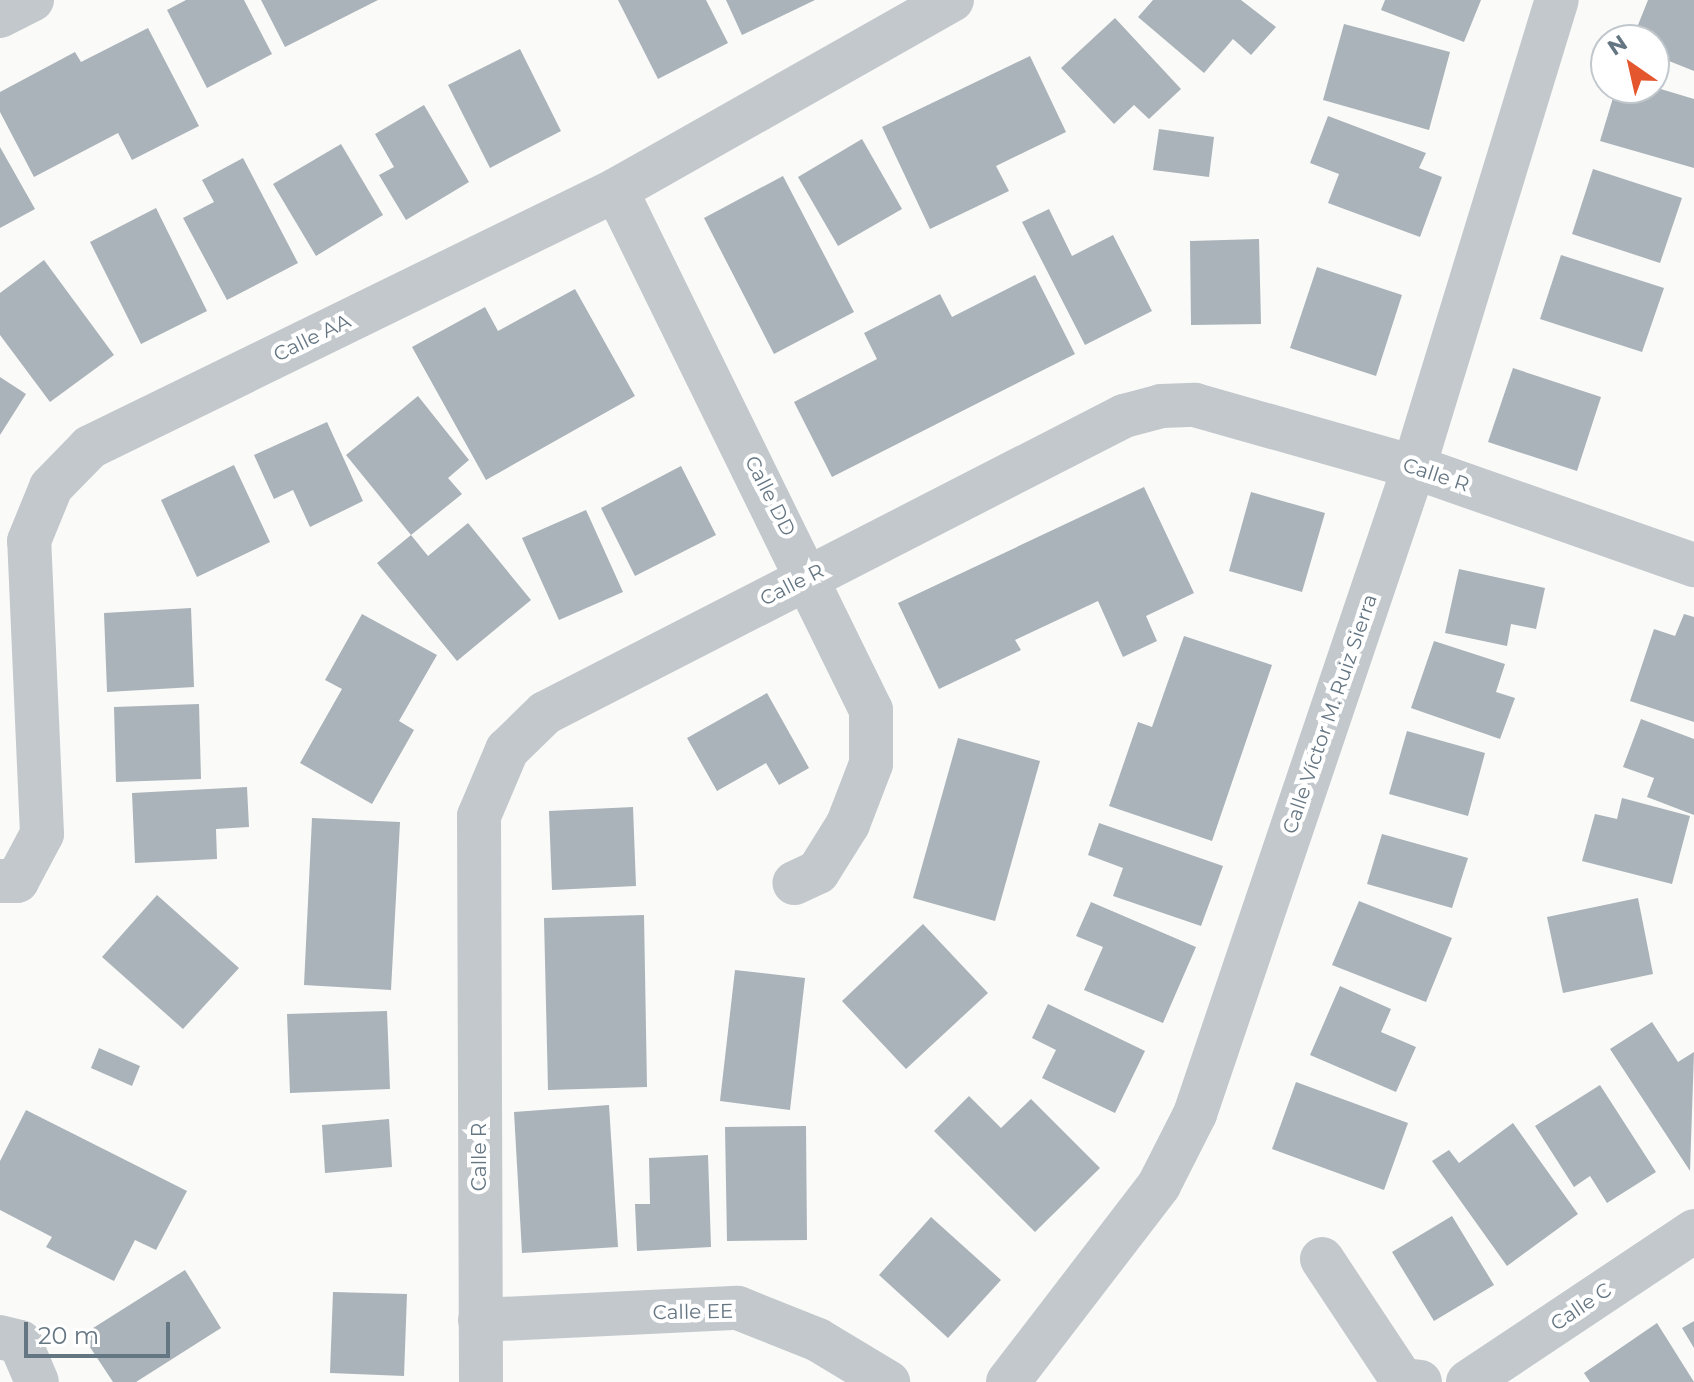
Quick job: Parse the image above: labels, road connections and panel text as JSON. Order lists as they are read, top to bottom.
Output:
{
  "streets": {
    "street": [
      "Calle AA",
      "Calle R",
      "Calle DD",
      "Calle Víctor M. Ruiz Sierra",
      "Calle C",
      "Calle EE"
    ]
  },
  "crossings": [
    ["Calle AA", "Calle DD"],
    ["Calle R", "Calle DD"],
    ["Calle R", "Calle Víctor M. Ruiz Sierra"],
    ["Calle R", "Calle EE"]
  ],
  "scale_bar": "20 m",
  "north": "top left"
}
